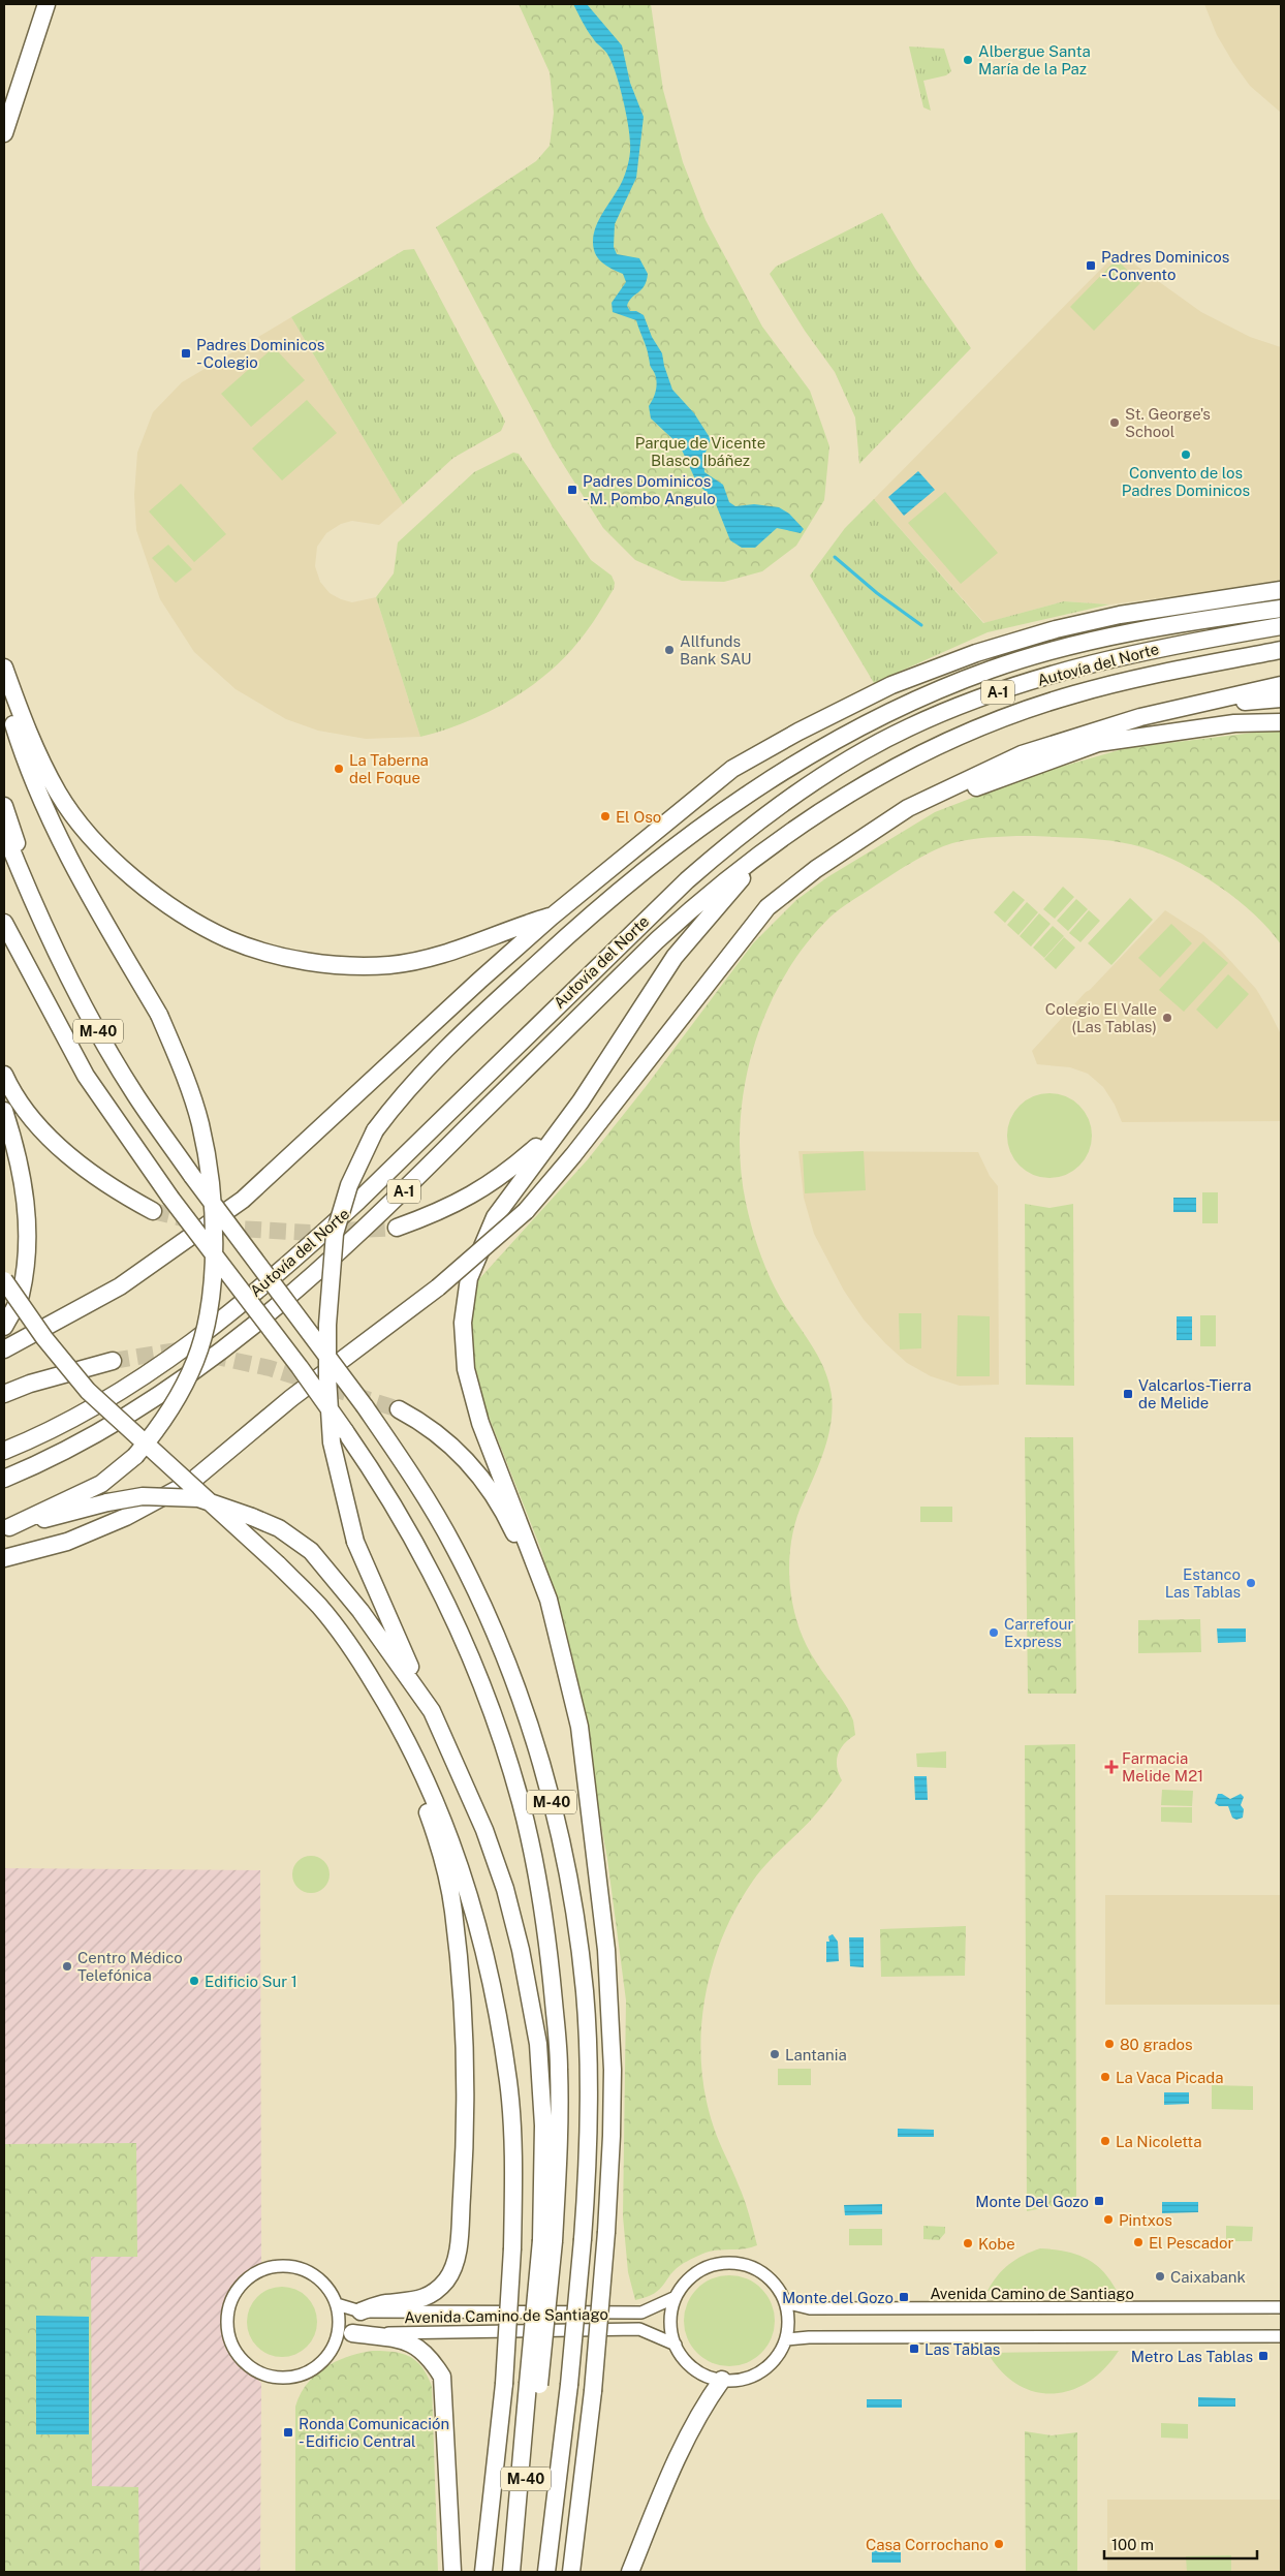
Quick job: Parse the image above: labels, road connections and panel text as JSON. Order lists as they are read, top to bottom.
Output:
{
  "streets": {
    "highway": ["Autovía del Norte", "A-1", "M-40"],
    "street": ["Avenida Camino de Santiago"]
  },
  "parks": ["Parque de Vicente Blasco Ibáñez"],
  "places": {
    "other": [
      "Albergue Santa María de la Paz",
      "St. George's School",
      "Convento de los Padres Dominicos",
      "Allfunds Bank SAU",
      "La Taberna del Foque",
      "El Oso",
      "Colegio El Valle (Las Tablas)",
      "Estanco Las Tablas",
      "Carrefour Express",
      "Centro Médico Telefónica",
      "Edificio Sur 1",
      "80 grados",
      "Lantania",
      "La Vaca Picada",
      "La Nicoletta",
      "Pintxos",
      "El Pescador",
      "Kobe",
      "Caixabank",
      "Casa Corrochano"
    ],
    "transit": [
      "Padres Dominicos - Convento",
      "Padres Dominicos - Colegio",
      "Padres Dominicos - M. Pombo Angulo",
      "Valcarlos-Tierra de Melide",
      "Monte Del Gozo",
      "Monte del Gozo",
      "Las Tablas",
      "Metro Las Tablas",
      "Ronda Comunicación - Edificio Central"
    ],
    "health": ["Farmacia Melide M21"]
  },
  "scale_bar": "100 m"
}
